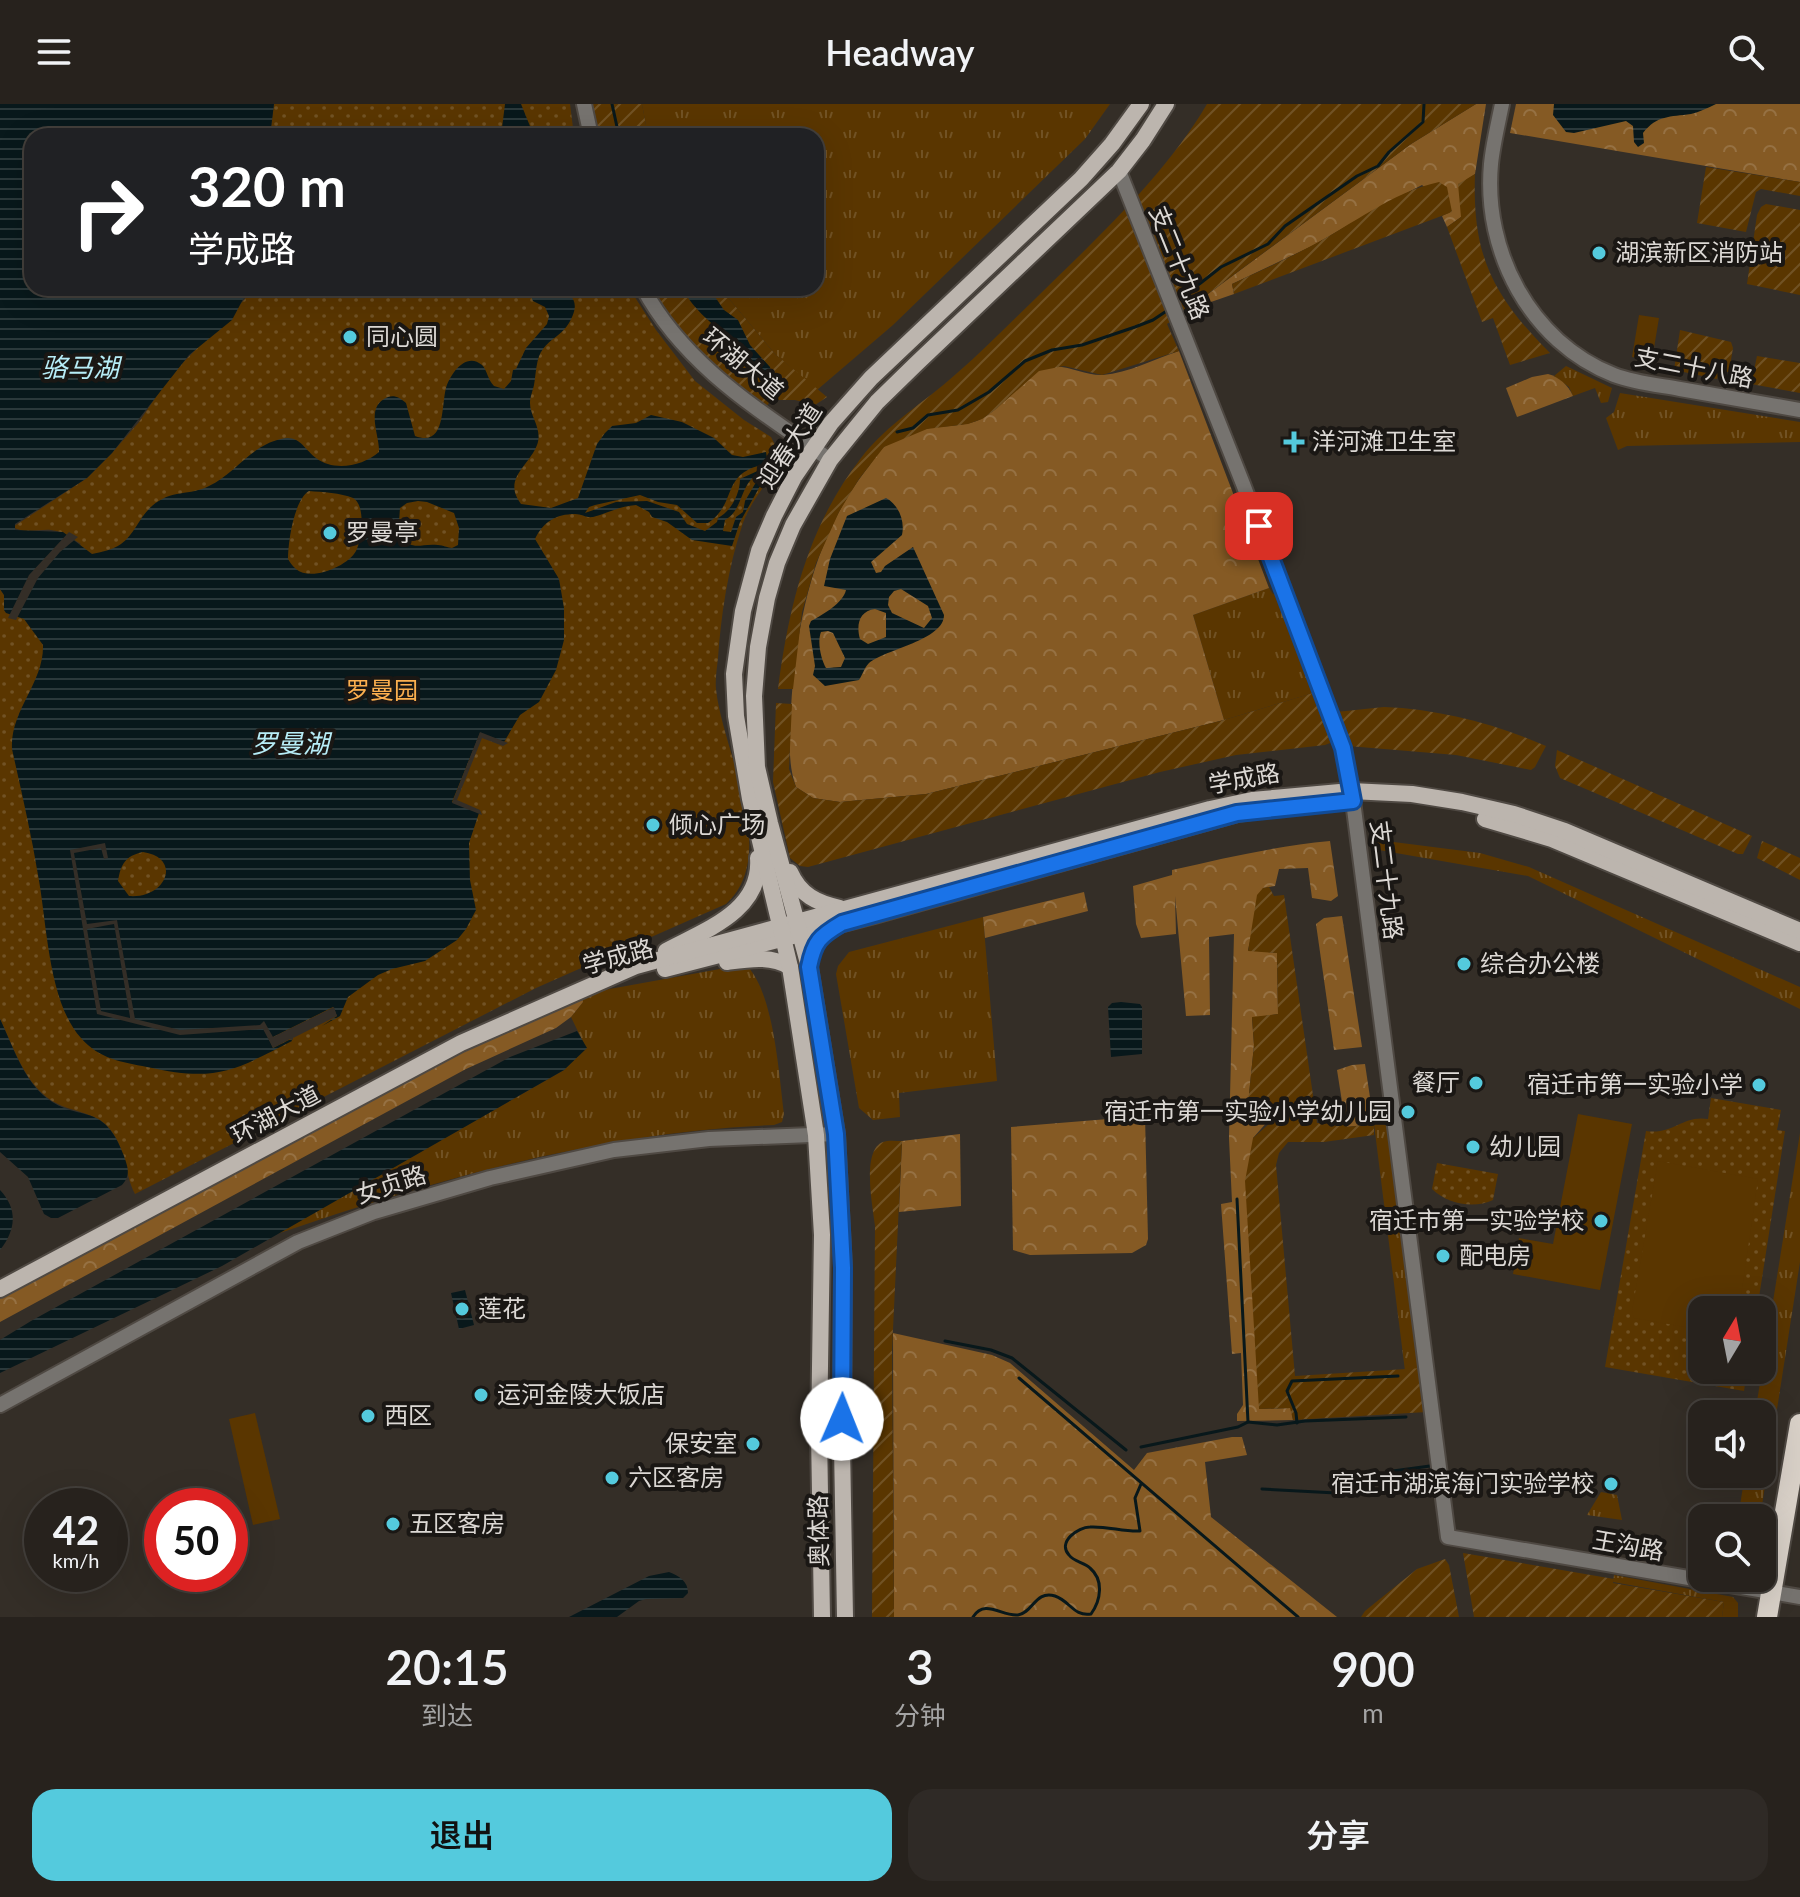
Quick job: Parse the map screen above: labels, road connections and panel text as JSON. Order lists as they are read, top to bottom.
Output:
{
  "streets": {
    "main road": [
      "环湖大道",
      "迎春大道",
      "学成路",
      "奥体路"
    ],
    "street": [
      "支二十九路",
      "支二十八路",
      "女贞路",
      "王沟路"
    ]
  },
  "crossings": [
    ["支二十九路", "迎春大道"],
    ["支二十九路", "学成路"],
    ["支二十九路", "王沟路"],
    ["环湖大道", "迎春大道"],
    ["环湖大道", "学成路"],
    ["迎春大道", "学成路"],
    ["迎春大道", "奥体路"],
    ["学成路", "奥体路"],
    ["女贞路", "奥体路"]
  ],
  "water": ["骆马湖", "罗曼湖"],
  "parks": ["罗曼园"],
  "places": {
    "other": [
      "湖滨新区消防站",
      "同心圆",
      "罗曼亭",
      "倾心广场",
      "综合办公楼",
      "餐厅",
      "宿迁市第一实验小学",
      "宿迁市第一实验小学幼儿园",
      "幼儿园",
      "宿迁市第一实验学校",
      "配电房",
      "莲花",
      "运河金陵大饭店",
      "西区",
      "保安室",
      "六区客房",
      "宿迁市湖滨海门实验学校",
      "五区客房"
    ],
    "health": ["洋河滩卫生室"]
  },
  "north": "top",
  "page": {
    "header": "Headway",
    "turn": ["320 m", "学成路"],
    "speed": "42 km/h",
    "limit": "50",
    "eta": [
      "20:15",
      "到达",
      "3",
      "分钟",
      "900",
      "m"
    ],
    "buttons": ["退出", "分享"]
  }
}
